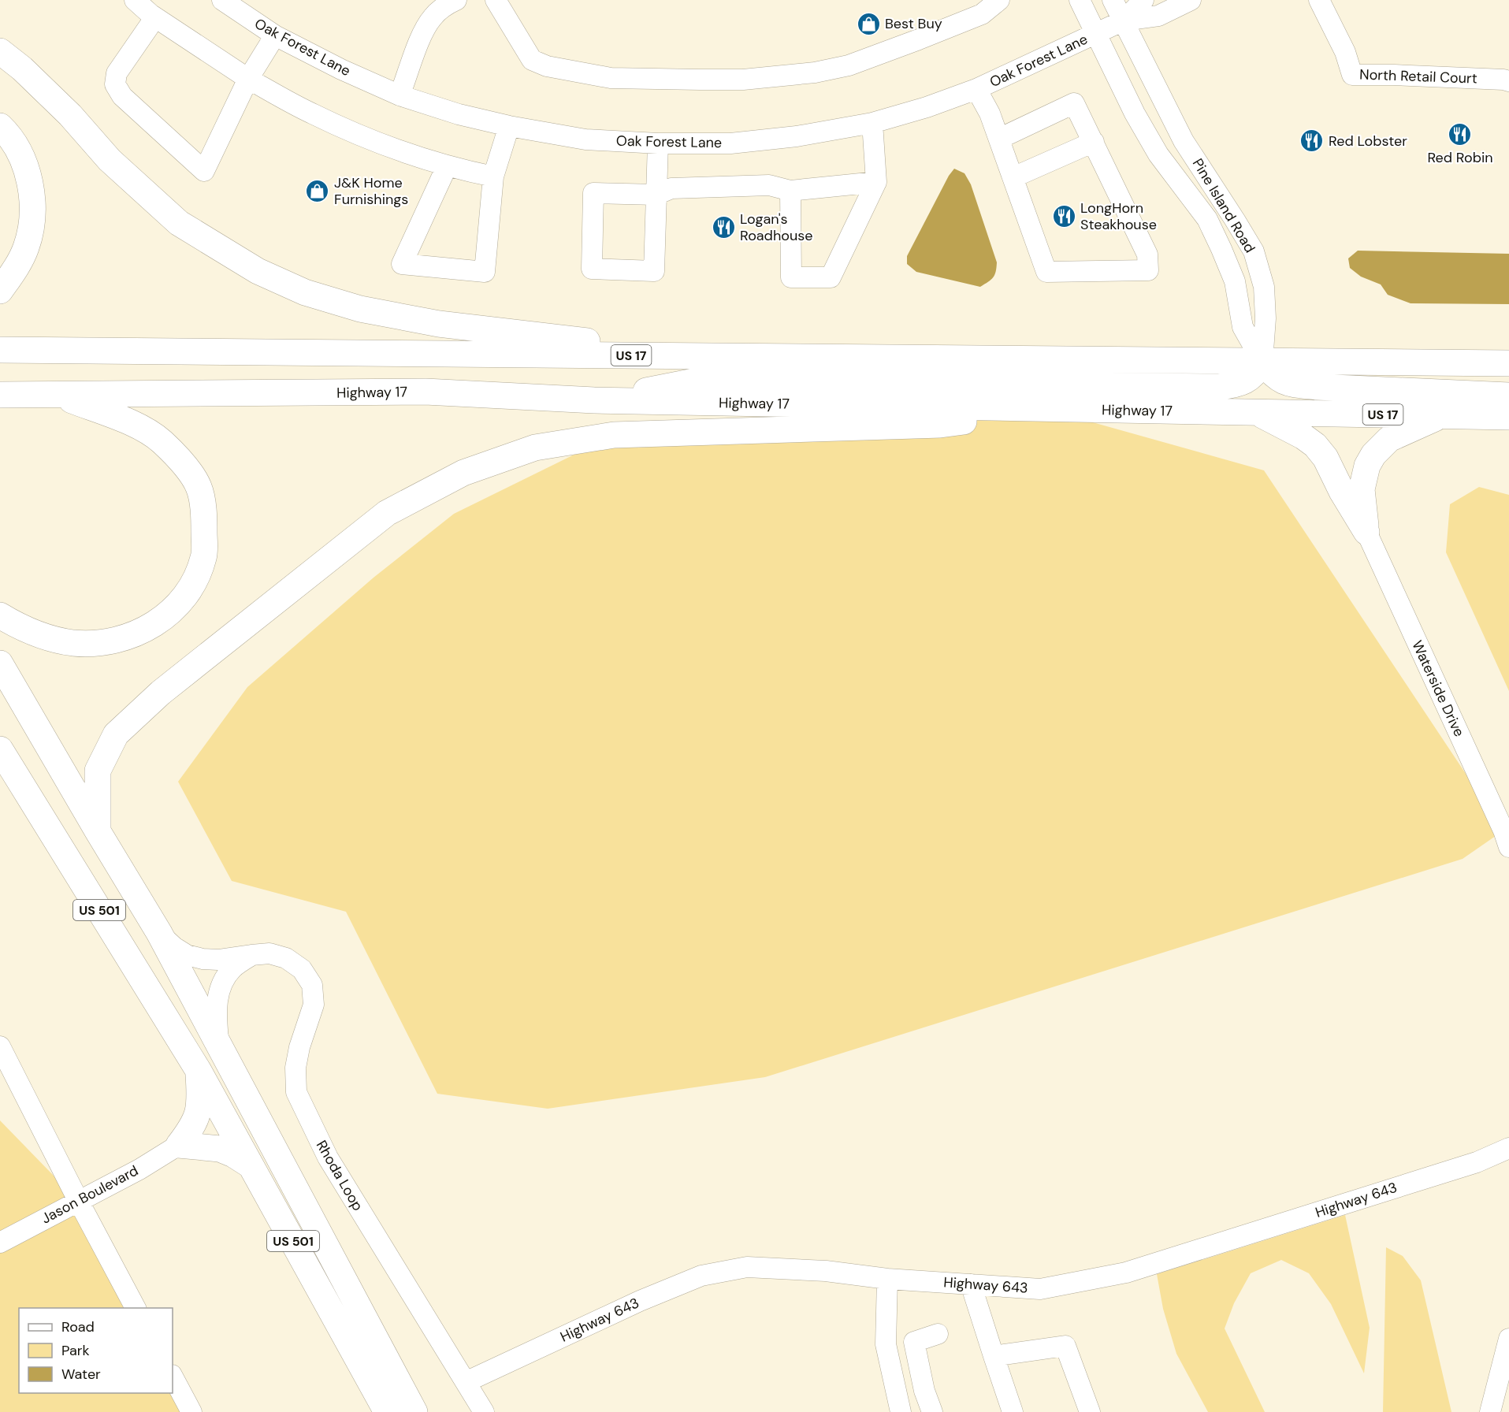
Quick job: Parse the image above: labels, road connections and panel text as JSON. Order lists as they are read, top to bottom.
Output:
{
  "streets": {
    "highway": ["US 17", "Highway 17", "US 501"],
    "street": [
      "Oak Forest Lane",
      "North Retail Court",
      "Pine Island Road",
      "Waterside Drive",
      "Rhoda Loop",
      "Jason Boulevard",
      "Highway 643"
    ]
  },
  "crossings": [
    ["Oak Forest Lane", "Pine Island Road"],
    ["Pine Island Road", "US 17"],
    ["US 501", "Rhoda Loop"],
    ["Rhoda Loop", "Highway 643"]
  ],
  "places": {
    "shop": ["Best Buy", "J&K Home Furnishings"],
    "restaurant": [
      "Red Robin",
      "Red Lobster",
      "LongHorn Steakhouse",
      "Logan's Roadhouse"
    ]
  },
  "legend": ["Road", "Park", "Water"]
}
